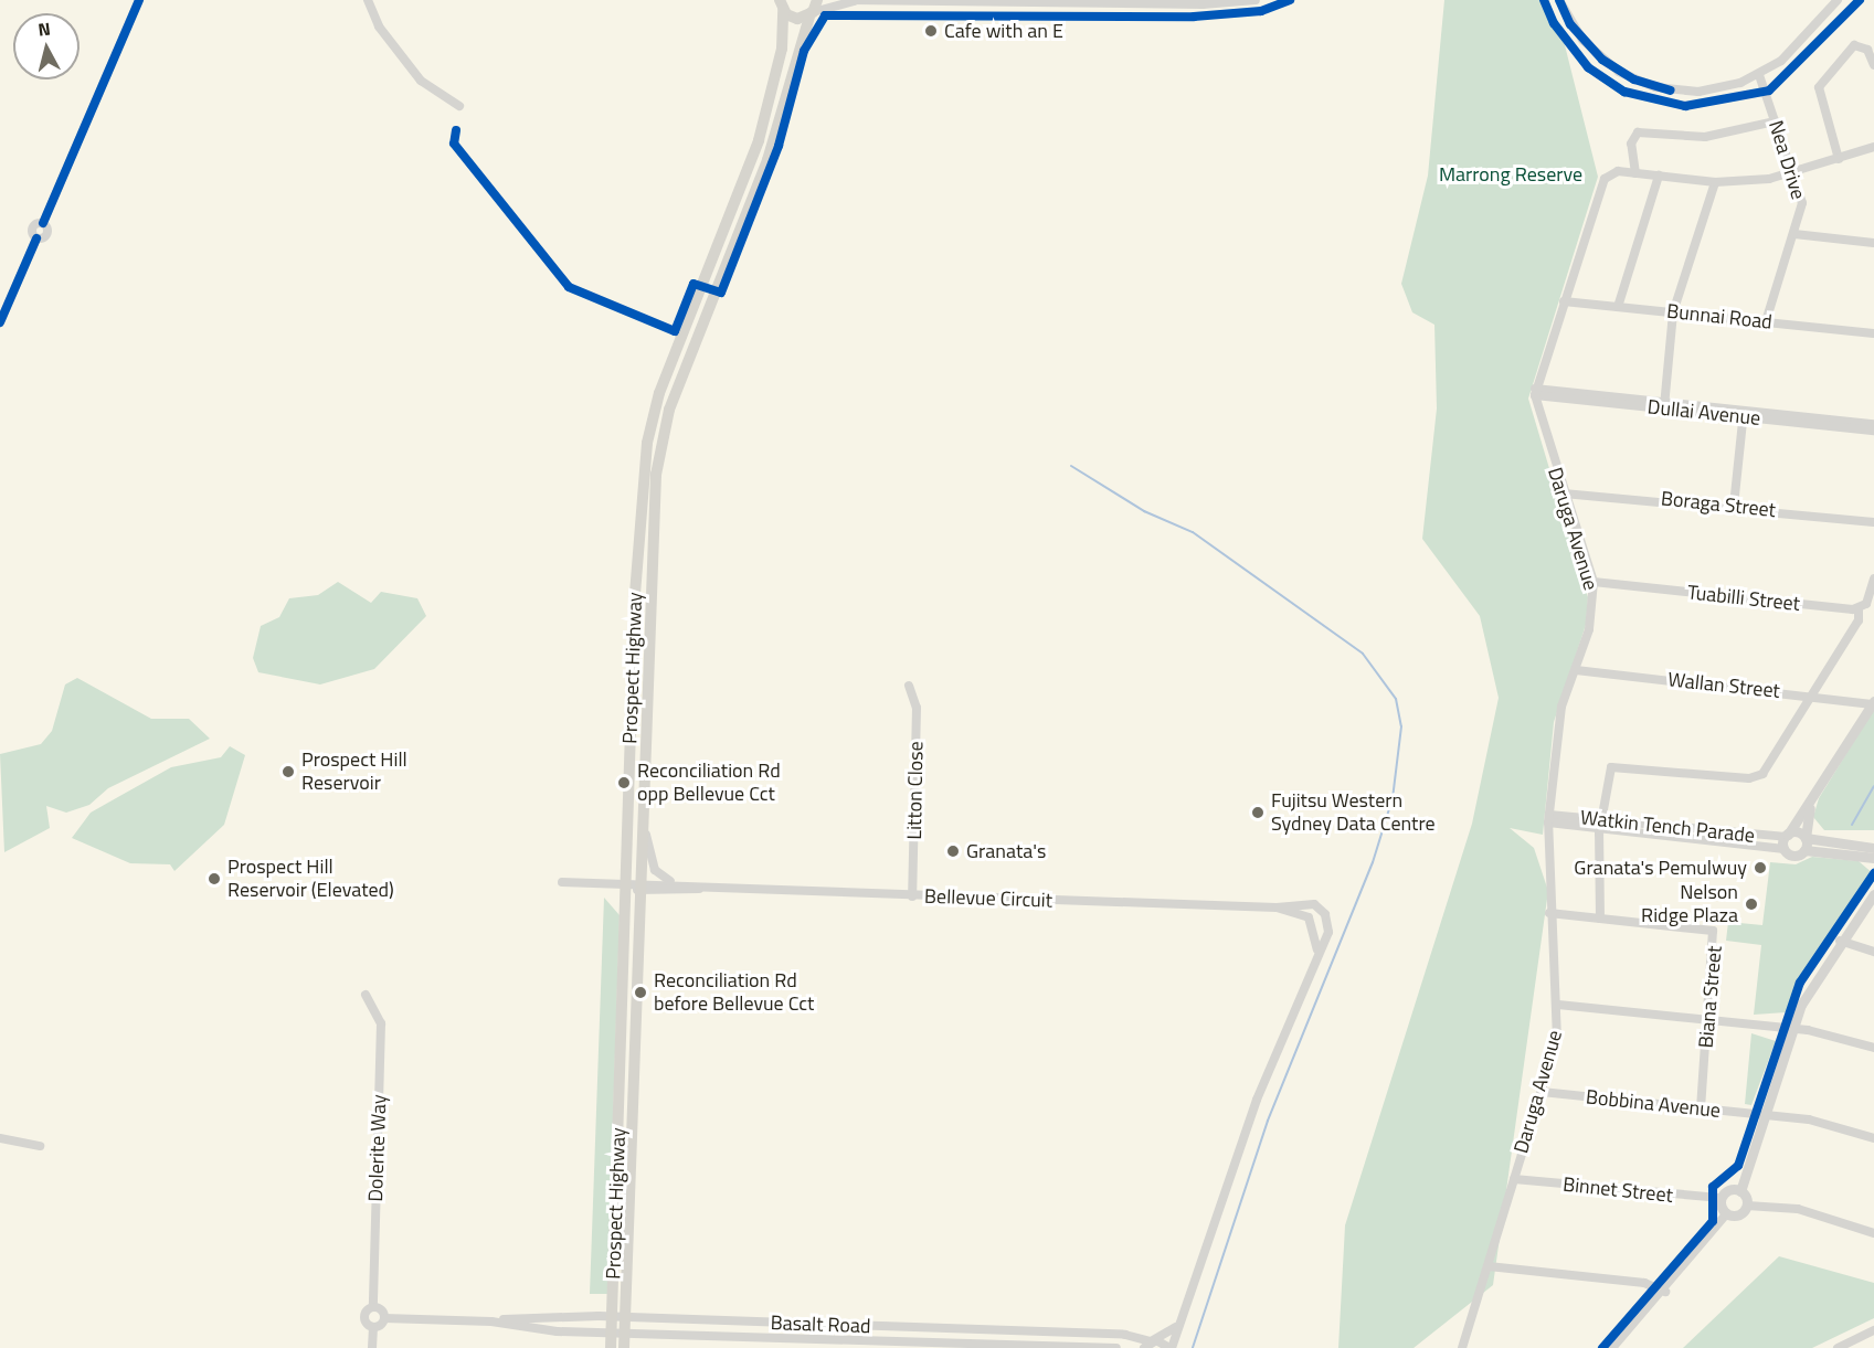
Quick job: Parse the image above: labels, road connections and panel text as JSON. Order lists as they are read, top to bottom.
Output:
{
  "streets": {
    "main road": ["Prospect Highway"],
    "street": [
      "Nea Drive",
      "Bunnai Road",
      "Dullai Avenue",
      "Boraga Street",
      "Daruga Avenue",
      "Tuabilli Street",
      "Wallan Street",
      "Litton Close",
      "Watkin Tench Parade",
      "Bellevue Circuit",
      "Biana Street",
      "Bobbina Avenue",
      "Dolerite Way",
      "Binnet Street",
      "Basalt Road"
    ]
  },
  "crossings": [
    ["Nea Drive", "Bunnai Road"],
    ["Dullai Avenue", "Daruga Avenue"],
    ["Boraga Street", "Daruga Avenue"],
    ["Daruga Avenue", "Tuabilli Street"],
    ["Daruga Avenue", "Wallan Street"],
    ["Daruga Avenue", "Watkin Tench Parade"],
    ["Daruga Avenue", "Biana Street"],
    ["Daruga Avenue", "Bobbina Avenue"],
    ["Daruga Avenue", "Binnet Street"],
    ["Prospect Highway", "Bellevue Circuit"],
    ["Prospect Highway", "Basalt Road"],
    ["Litton Close", "Bellevue Circuit"],
    ["Bellevue Circuit", "Basalt Road"],
    ["Biana Street", "Bobbina Avenue"]
  ],
  "parks": ["Marrong Reserve"],
  "places": [
    "Cafe with an E",
    "Prospect Hill Reservoir",
    "Reconciliation Rd opp Bellevue Cct",
    "Fujitsu Western Sydney Data Centre",
    "Granata's",
    "Granata's Pemulwuy",
    "Prospect Hill Reservoir (Elevated)",
    "Nelson Ridge Plaza",
    "Reconciliation Rd before Bellevue Cct"
  ],
  "north": "top"
}
